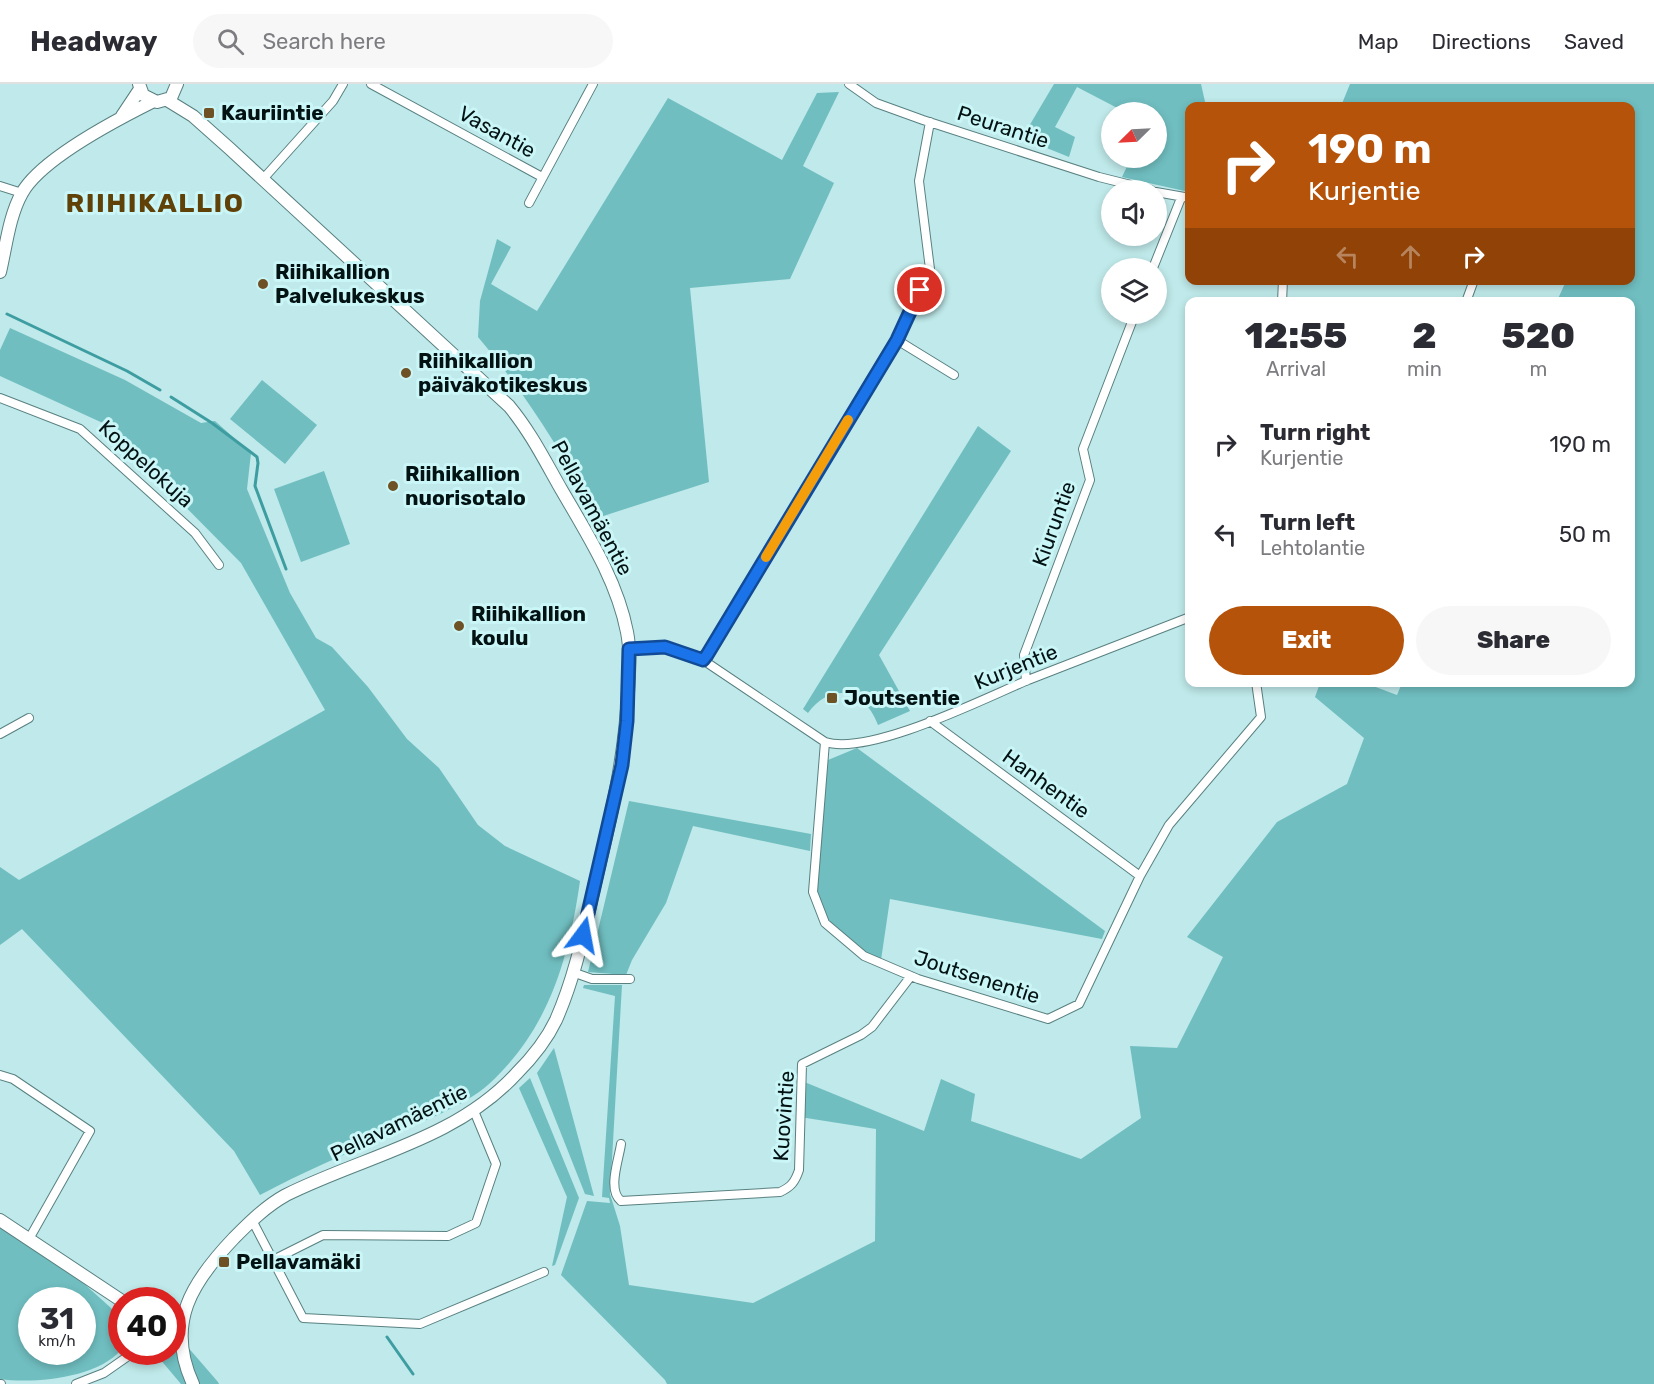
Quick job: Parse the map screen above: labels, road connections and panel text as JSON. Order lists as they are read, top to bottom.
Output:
{
  "streets": {
    "street": [
      "Peurantie",
      "Vasantie",
      "Koppelokuja",
      "Pellavamäentie",
      "Kiuruntie",
      "Kurjentie",
      "Hanhentie",
      "Joutsenentie",
      "Kuovintie"
    ]
  },
  "crossings": [
    ["Kiuruntie", "Kurjentie"],
    ["Kurjentie", "Hanhentie"],
    ["Kurjentie", "Joutsenentie"],
    ["Hanhentie", "Joutsenentie"],
    ["Joutsenentie", "Kuovintie"]
  ],
  "districts": ["RIIHIKALLIO"],
  "places": {
    "transit": ["Kauriintie", "Joutsentie", "Pellavamäki"],
    "other": [
      "Riihikallion Palvelukeskus",
      "Riihikallion päiväkotikeskus",
      "Riihikallion nuorisotalo",
      "Riihikallion koulu"
    ]
  },
  "north": "bottom left",
  "page": {
    "header": "Headway",
    "search": "Search here",
    "nav": ["Map", "Directions", "Saved"],
    "turn": ["190 m", "Kurjentie"],
    "eta": [
      "12:55",
      "Arrival",
      "2",
      "min",
      "520",
      "m"
    ],
    "list": [
      {
        "name": "Turn right",
        "note": "Kurjentie",
        "value": "190 m"
      },
      {
        "name": "Turn left",
        "note": "Lehtolantie",
        "value": "50 m"
      }
    ],
    "buttons": ["Exit", "Share"],
    "speed": "31 km/h",
    "limit": "40"
  }
}
